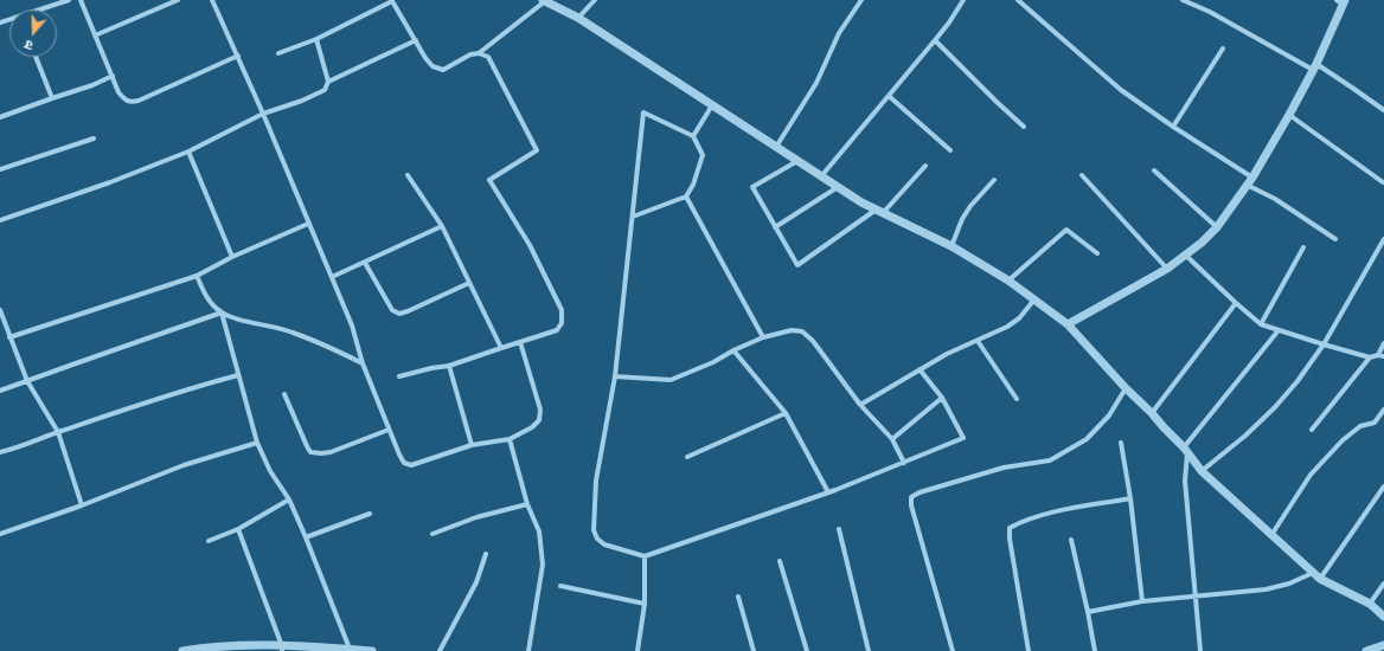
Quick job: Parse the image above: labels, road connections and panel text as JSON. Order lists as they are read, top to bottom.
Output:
{
  "north": "bottom"
}
